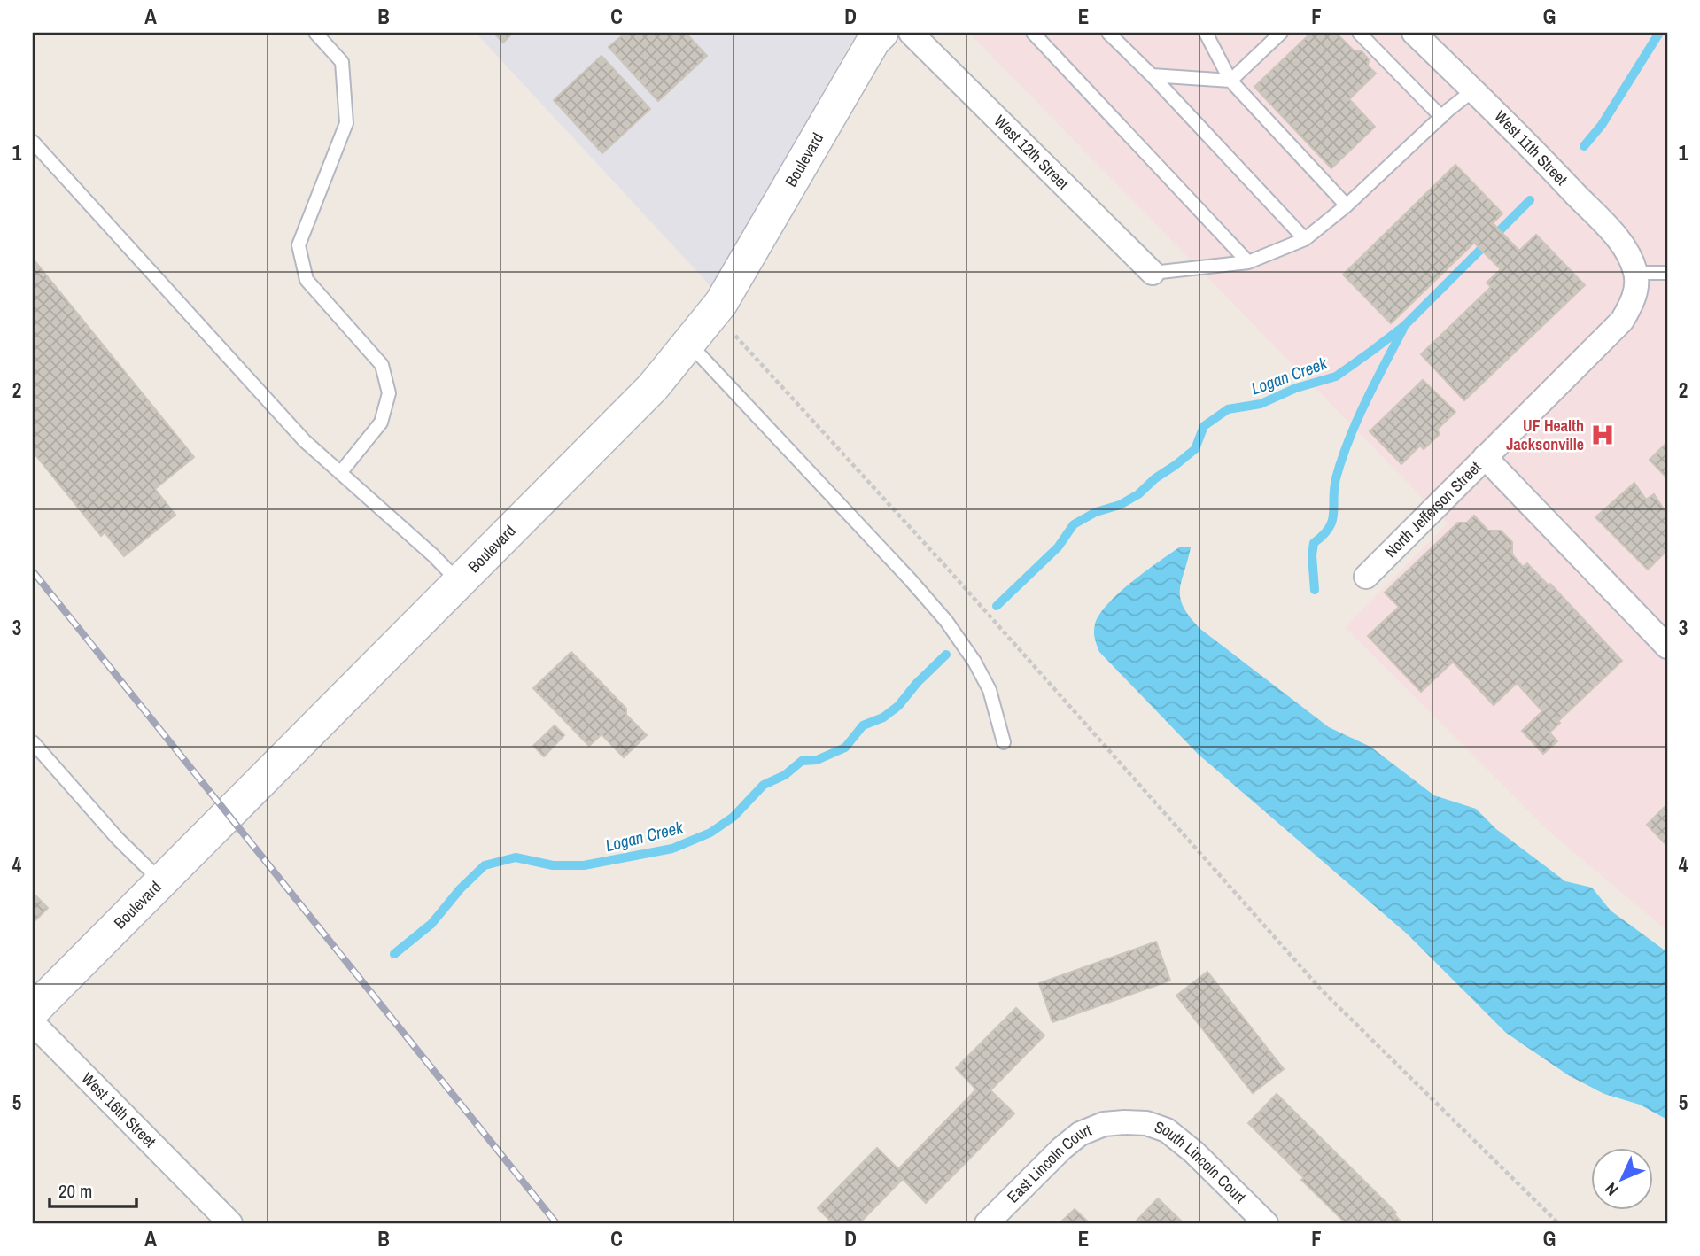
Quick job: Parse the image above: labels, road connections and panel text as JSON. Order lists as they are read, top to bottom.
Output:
{
  "streets": {
    "main road": ["Boulevard"],
    "street": [
      "West 11th Street",
      "West 12th Street",
      "North Jefferson Street",
      "West 16th Street",
      "South Lincoln Court",
      "East Lincoln Court"
    ]
  },
  "crossings": [
    ["West 11th Street", "North Jefferson Street"],
    ["South Lincoln Court", "East Lincoln Court"]
  ],
  "water": ["Logan Creek"],
  "places": {
    "hospital": ["UF Health Jacksonville"]
  },
  "scale_bar": "20 m",
  "north": "bottom left",
  "grid": {
    "columns": [
      "A",
      "B",
      "C",
      "D",
      "E",
      "F",
      "G"
    ],
    "rows": [
      "1",
      "2",
      "3",
      "4",
      "5"
    ]
  }
}
